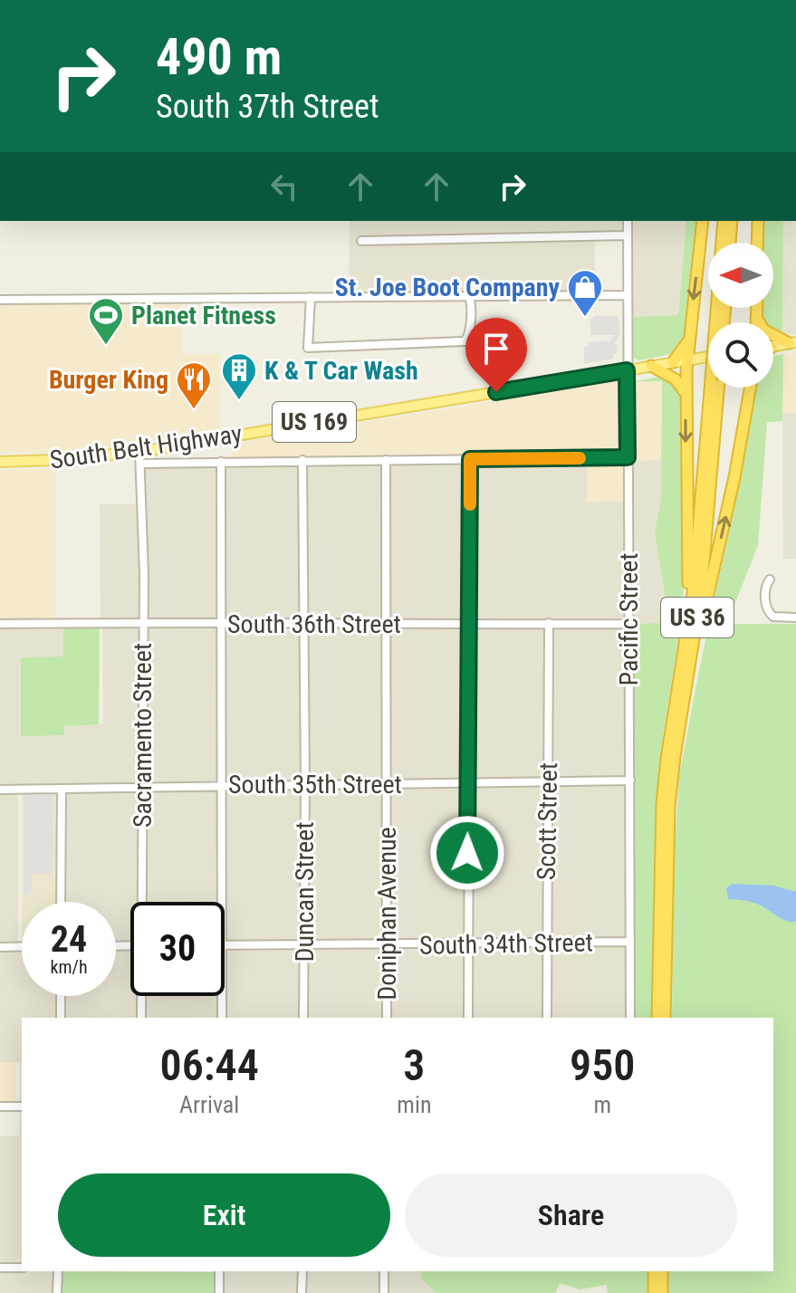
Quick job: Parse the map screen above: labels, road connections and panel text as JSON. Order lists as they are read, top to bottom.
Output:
{
  "streets": {
    "highway": ["US 36"],
    "main road": ["US 169", "South Belt Highway"],
    "street": [
      "Pacific Street",
      "South 36th Street",
      "Sacramento Street",
      "South 35th Street",
      "Scott Street",
      "Duncan Street",
      "Doniphan Avenue",
      "South 34th Street"
    ]
  },
  "crossings": [
    ["South Belt Highway", "Pacific Street"],
    ["South Belt Highway", "Sacramento Street"],
    ["Pacific Street", "South 36th Street"],
    ["Pacific Street", "South 35th Street"],
    ["Pacific Street", "South 34th Street"],
    ["South 36th Street", "Sacramento Street"],
    ["South 36th Street", "Scott Street"],
    ["South 36th Street", "Duncan Street"],
    ["South 36th Street", "Doniphan Avenue"],
    ["Sacramento Street", "South 35th Street"],
    ["South 35th Street", "Scott Street"],
    ["South 35th Street", "Duncan Street"],
    ["South 35th Street", "Doniphan Avenue"],
    ["Scott Street", "South 34th Street"],
    ["Duncan Street", "South 34th Street"],
    ["Doniphan Avenue", "South 34th Street"]
  ],
  "places": {
    "shop": ["St. Joe Boot Company"],
    "sports": ["Planet Fitness"],
    "building": ["K & T Car Wash"],
    "restaurant": ["Burger King"]
  },
  "north": "left",
  "page": {
    "turn": ["490 m", "South 37th Street"],
    "speed": "24 km/h",
    "limit": "30",
    "eta": [
      "06:44",
      "Arrival",
      "3",
      "min",
      "950",
      "m"
    ],
    "buttons": ["Exit", "Share"]
  }
}
